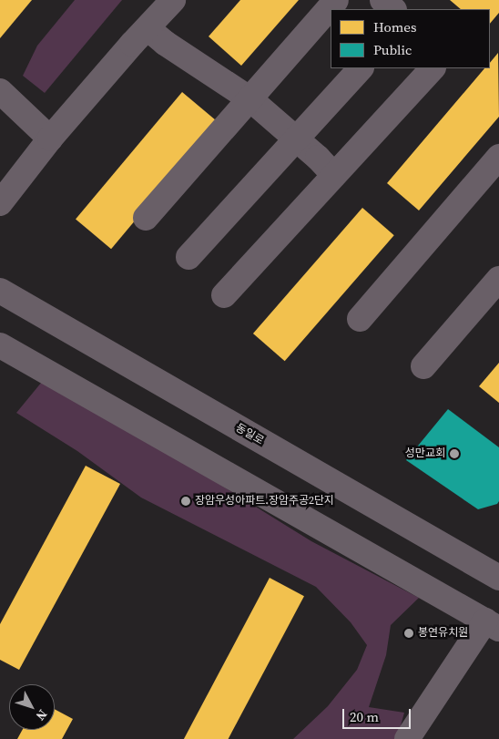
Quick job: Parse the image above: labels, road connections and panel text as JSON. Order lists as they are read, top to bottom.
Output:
{
  "streets": {
    "street": ["동일로"]
  },
  "places": ["성만교회", "장암우성아파트.장암주공2단지", "봉연유치원"],
  "legend": ["Homes", "Public"],
  "scale_bar": "20 m",
  "north": "bottom right"
}
